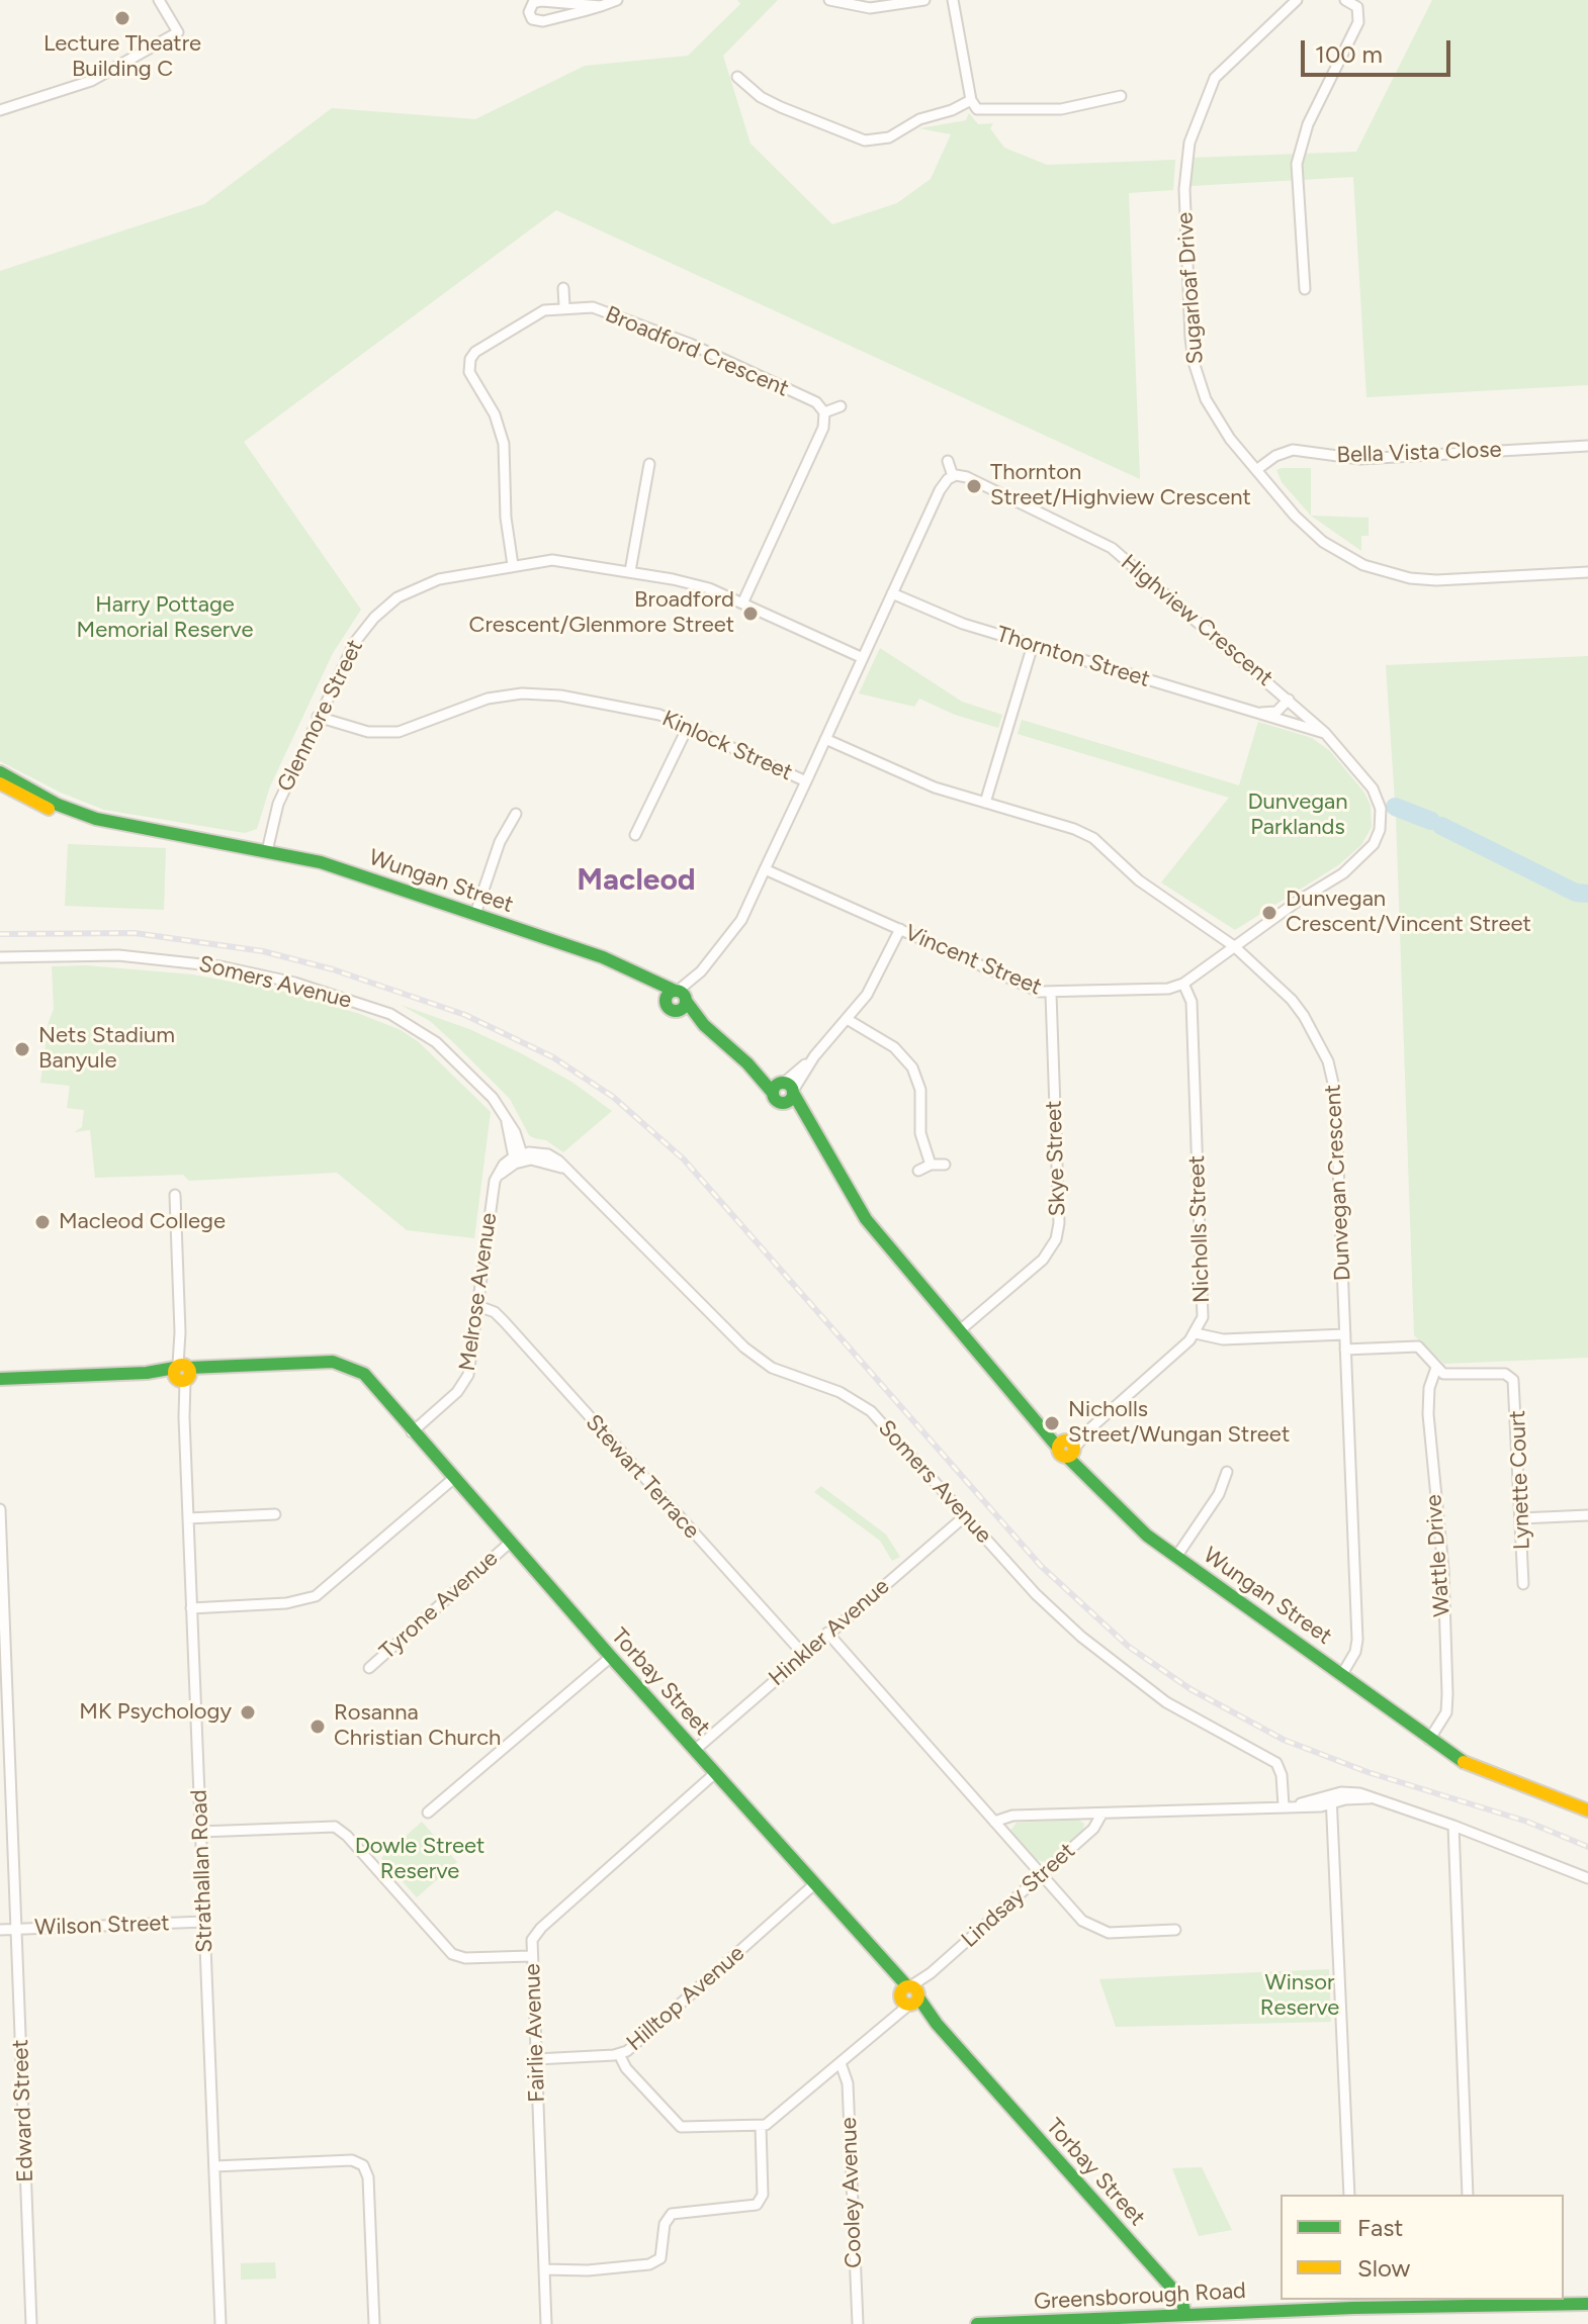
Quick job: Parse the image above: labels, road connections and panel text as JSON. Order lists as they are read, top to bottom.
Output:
{
  "streets": {
    "main road": ["Wungan Street", "Torbay Street", "Greensborough Road"],
    "street": [
      "Sugarloaf Drive",
      "Broadford Crescent",
      "Bella Vista Close",
      "Highview Crescent",
      "Thornton Street",
      "Glenmore Street",
      "Kinlock Street",
      "Vincent Street",
      "Somers Avenue",
      "Skye Street",
      "Dunvegan Crescent",
      "Nicholls Street",
      "Melrose Avenue",
      "Stewart Terrace",
      "Lynette Court",
      "Wattle Drive",
      "Tyrone Avenue",
      "Hinkler Avenue",
      "Strathallan Road",
      "Lindsay Street",
      "Wilson Street",
      "Hilltop Avenue",
      "Fairlie Avenue",
      "Edward Street",
      "Cooley Avenue"
    ]
  },
  "crossings": [
    ["Sugarloaf Drive", "Bella Vista Close"],
    ["Broadford Crescent", "Glenmore Street"],
    ["Highview Crescent", "Thornton Street"],
    ["Highview Crescent", "Vincent Street"],
    ["Glenmore Street", "Kinlock Street"],
    ["Glenmore Street", "Wungan Street"],
    ["Wungan Street", "Skye Street"],
    ["Wungan Street", "Dunvegan Crescent"],
    ["Wungan Street", "Nicholls Street"],
    ["Wungan Street", "Wattle Drive"],
    ["Vincent Street", "Skye Street"],
    ["Vincent Street", "Dunvegan Crescent"],
    ["Vincent Street", "Nicholls Street"],
    ["Somers Avenue", "Melrose Avenue"],
    ["Somers Avenue", "Hinkler Avenue"],
    ["Somers Avenue", "Lindsay Street"],
    ["Melrose Avenue", "Stewart Terrace"],
    ["Melrose Avenue", "Torbay Street"],
    ["Stewart Terrace", "Hinkler Avenue"],
    ["Lynette Court", "Wattle Drive"],
    ["Tyrone Avenue", "Torbay Street"],
    ["Hinkler Avenue", "Torbay Street"],
    ["Torbay Street", "Strathallan Road"],
    ["Torbay Street", "Lindsay Street"],
    ["Torbay Street", "Hilltop Avenue"],
    ["Torbay Street", "Fairlie Avenue"],
    ["Torbay Street", "Greensborough Road"],
    ["Strathallan Road", "Wilson Street"],
    ["Lindsay Street", "Cooley Avenue"],
    ["Wilson Street", "Edward Street"],
    ["Hilltop Avenue", "Fairlie Avenue"]
  ],
  "districts": ["Macleod"],
  "parks": [
    "Harry Pottage Memorial Reserve",
    "Dunvegan Parklands",
    "Dowle Street Reserve",
    "Winsor Reserve"
  ],
  "places": [
    "Lecture Theatre Building C",
    "Thornton Street/Highview Crescent",
    "Broadford Crescent/Glenmore Street",
    "Dunvegan Crescent/Vincent Street",
    "Nets Stadium Banyule",
    "Macleod College",
    "Nicholls Street/Wungan Street",
    "MK Psychology",
    "Rosanna Christian Church"
  ],
  "legend": ["Fast", "Slow"],
  "scale_bar": "100 m"
}
